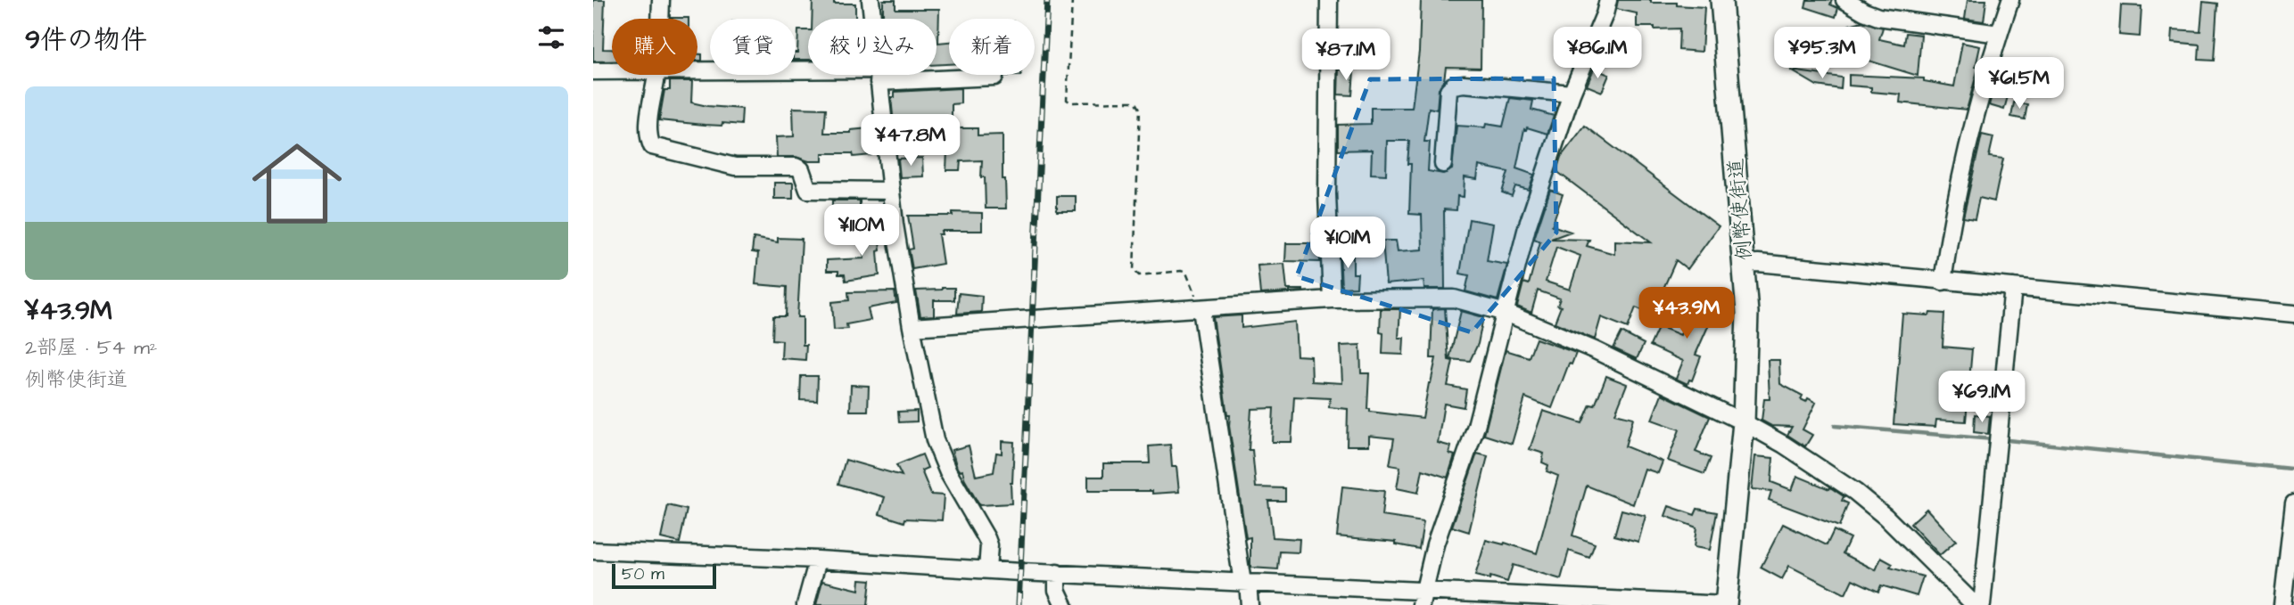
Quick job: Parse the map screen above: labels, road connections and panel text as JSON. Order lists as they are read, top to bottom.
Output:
{
  "streets": {
    "main road": ["例幣使街道"]
  },
  "scale_bar": "50 m",
  "page": {
    "heading": "9件の物件",
    "chip": [
      "購入",
      "賃貸",
      "絞り込み",
      "新着"
    ],
    "price": [
      "¥86.1M",
      "¥95.3M",
      "¥87.1M",
      "¥61.5M",
      "¥47.8M",
      "¥110M",
      "¥101M",
      "¥43.9M",
      "¥69.1M"
    ],
    "list": [
      {
        "name": "¥43.9M",
        "note": "2部屋 · 54 m² · 例幣使街道"
      }
    ],
    "scale": "50 m"
  }
}
